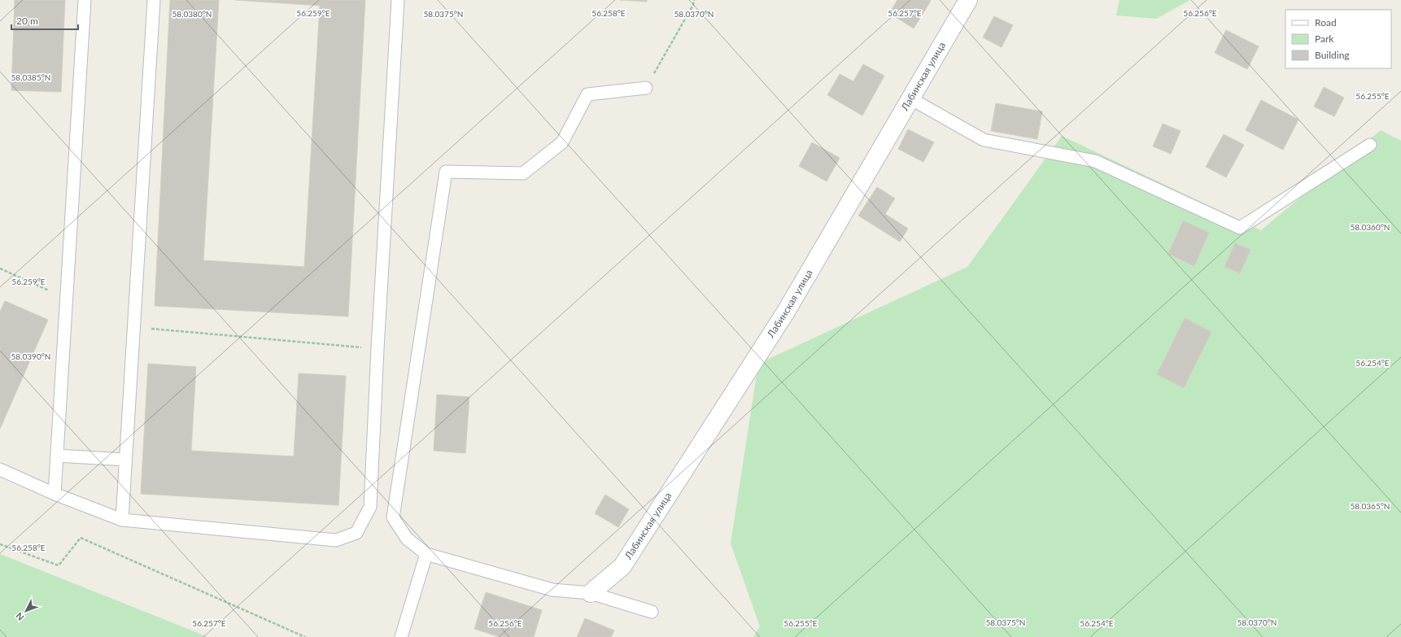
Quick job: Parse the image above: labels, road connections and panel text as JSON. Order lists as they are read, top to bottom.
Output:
{
  "streets": {
    "street": ["Лабинская улица"]
  },
  "legend": ["Road", "Park", "Building"],
  "scale_bar": "20 m",
  "north": "bottom left",
  "coordinates": [
    "56.259°E",
    "56.258°E",
    "56.257°E",
    "56.256°E",
    "58.0375°N",
    "58.0370°N",
    "58.0380°N",
    "58.0385°N",
    "56.255°E",
    "58.0360°N",
    "58.0390°N",
    "56.254°E",
    "58.0365°N"
  ]
}
